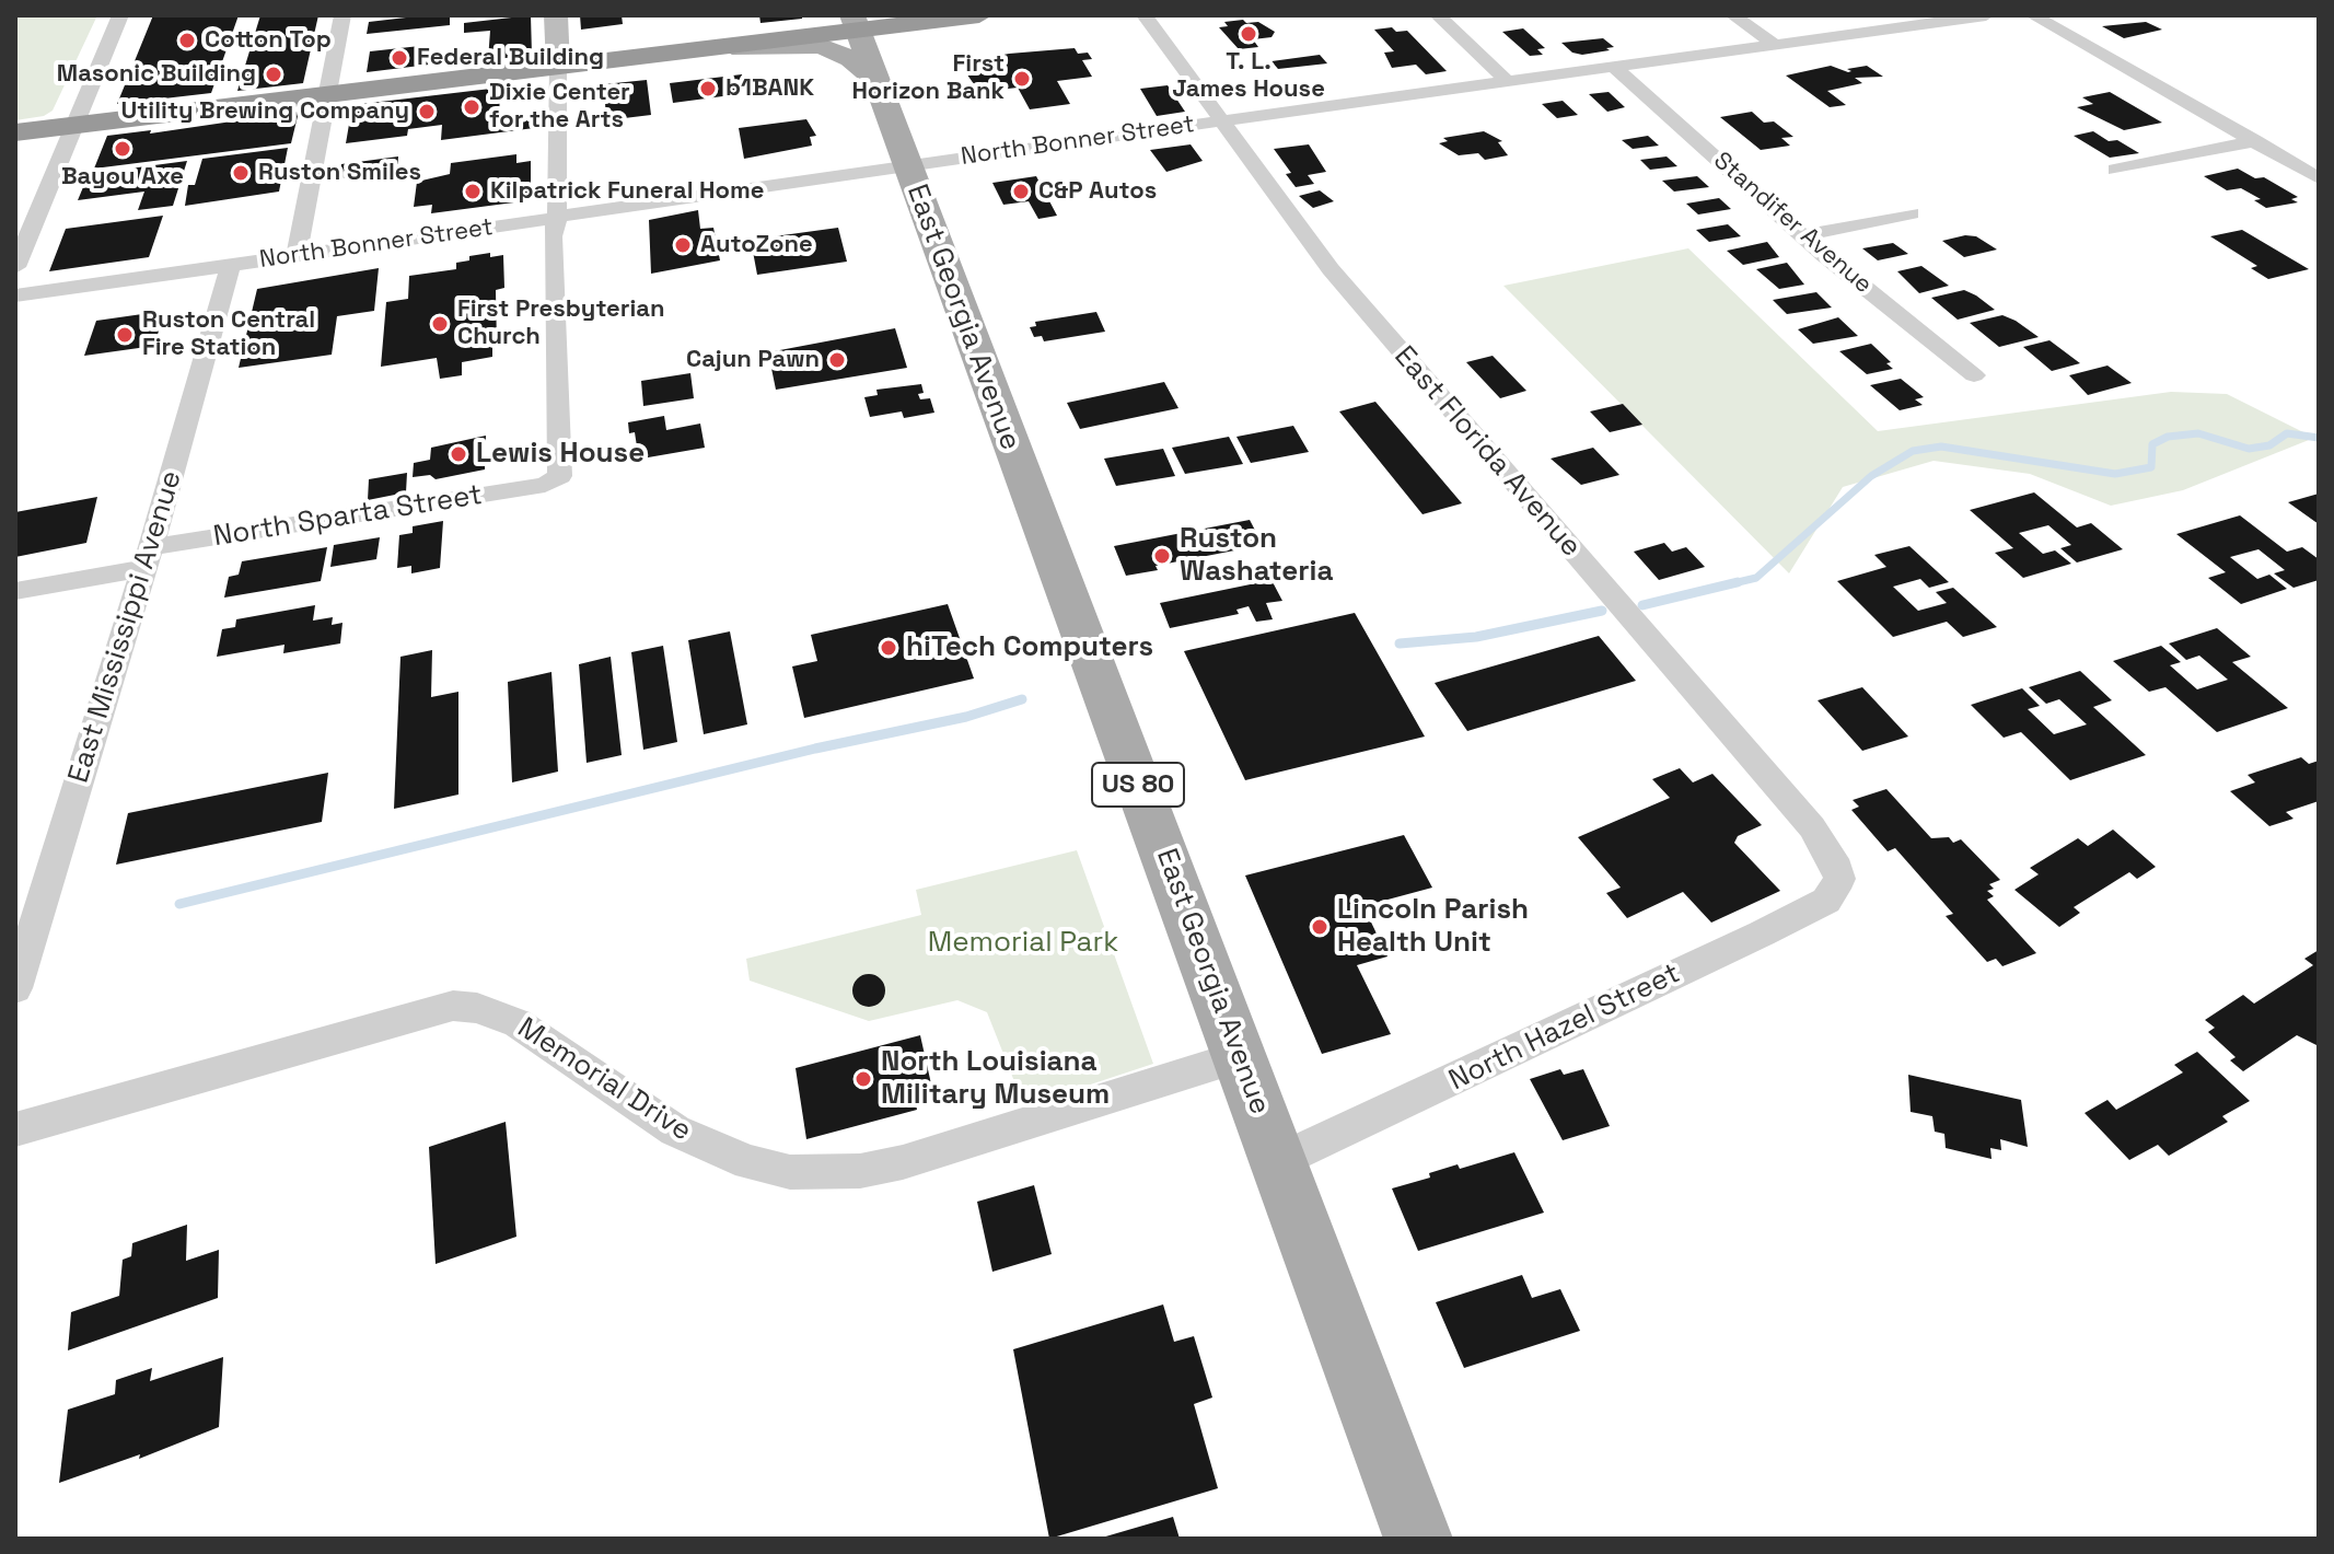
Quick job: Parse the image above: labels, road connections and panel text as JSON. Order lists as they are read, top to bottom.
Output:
{
  "streets": {
    "main road": ["East Georgia Avenue", "US 80"],
    "street": [
      "North Bonner Street",
      "Standifer Avenue",
      "East Florida Avenue",
      "North Sparta Street",
      "East Mississippi Avenue",
      "North Hazel Street",
      "Memorial Drive"
    ]
  },
  "crossings": [
    ["North Bonner Street", "Standifer Avenue"],
    ["North Bonner Street", "East Georgia Avenue"],
    ["North Bonner Street", "East Florida Avenue"],
    ["North Bonner Street", "North Sparta Street"],
    ["North Bonner Street", "East Mississippi Avenue"],
    ["East Georgia Avenue", "North Hazel Street"],
    ["East Georgia Avenue", "Memorial Drive"],
    ["East Florida Avenue", "North Hazel Street"],
    ["North Sparta Street", "East Mississippi Avenue"]
  ],
  "parks": ["Memorial Park"],
  "places": [
    "T. L. James House",
    "Cotton Top",
    "Federal Building",
    "Masonic Building",
    "First Horizon Bank",
    "b1BANK",
    "Dixie Center for the Arts",
    "Utility Brewing Company",
    "Bayou Axe",
    "Ruston Smiles",
    "Kilpatrick Funeral Home",
    "C&P Autos",
    "AutoZone",
    "First Presbyterian Church",
    "Ruston Central Fire Station",
    "Cajun Pawn",
    "Lewis House",
    "Ruston Washateria",
    "hiTech Computers",
    "Lincoln Parish Health Unit",
    "North Louisiana Military Museum"
  ]
}
